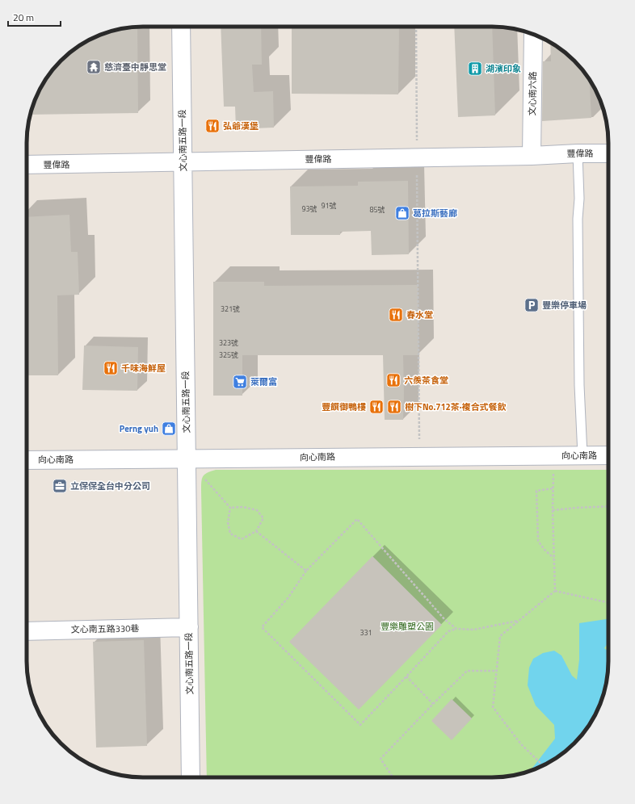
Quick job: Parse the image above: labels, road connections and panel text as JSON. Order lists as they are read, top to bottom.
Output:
{
  "streets": {
    "street": [
      "文心南六路",
      "文心南五路一段",
      "豐偉路",
      "向心南路",
      "文心南五路330巷"
    ]
  },
  "crossings": [
    ["文心南六路", "豐偉路"],
    ["文心南五路一段", "豐偉路"],
    ["文心南五路一段", "向心南路"],
    ["文心南五路一段", "文心南五路330巷"]
  ],
  "parks": ["豐樂雕塑公園"],
  "places": {
    "temple": ["慈濟臺中靜思堂"],
    "building": ["湖濱印象"],
    "restaurant": [
      "弘爺漢堡",
      "春水堂",
      "千味海鮮屋",
      "六羨茶食堂",
      "豐饌御鴨樓",
      "樹下No.712茶·複合式餐飲"
    ],
    "shop": ["葛拉斯藝廊", "Perng yuh"],
    "parking": ["豐樂停車場"],
    "supermarket": ["萊爾富"],
    "office": ["立保保全台中分公司"]
  },
  "house_numbers": [
    "91號",
    "93號",
    "85號",
    "321號",
    "323號",
    "325號",
    "331"
  ],
  "scale_bar": "20 m"
}
